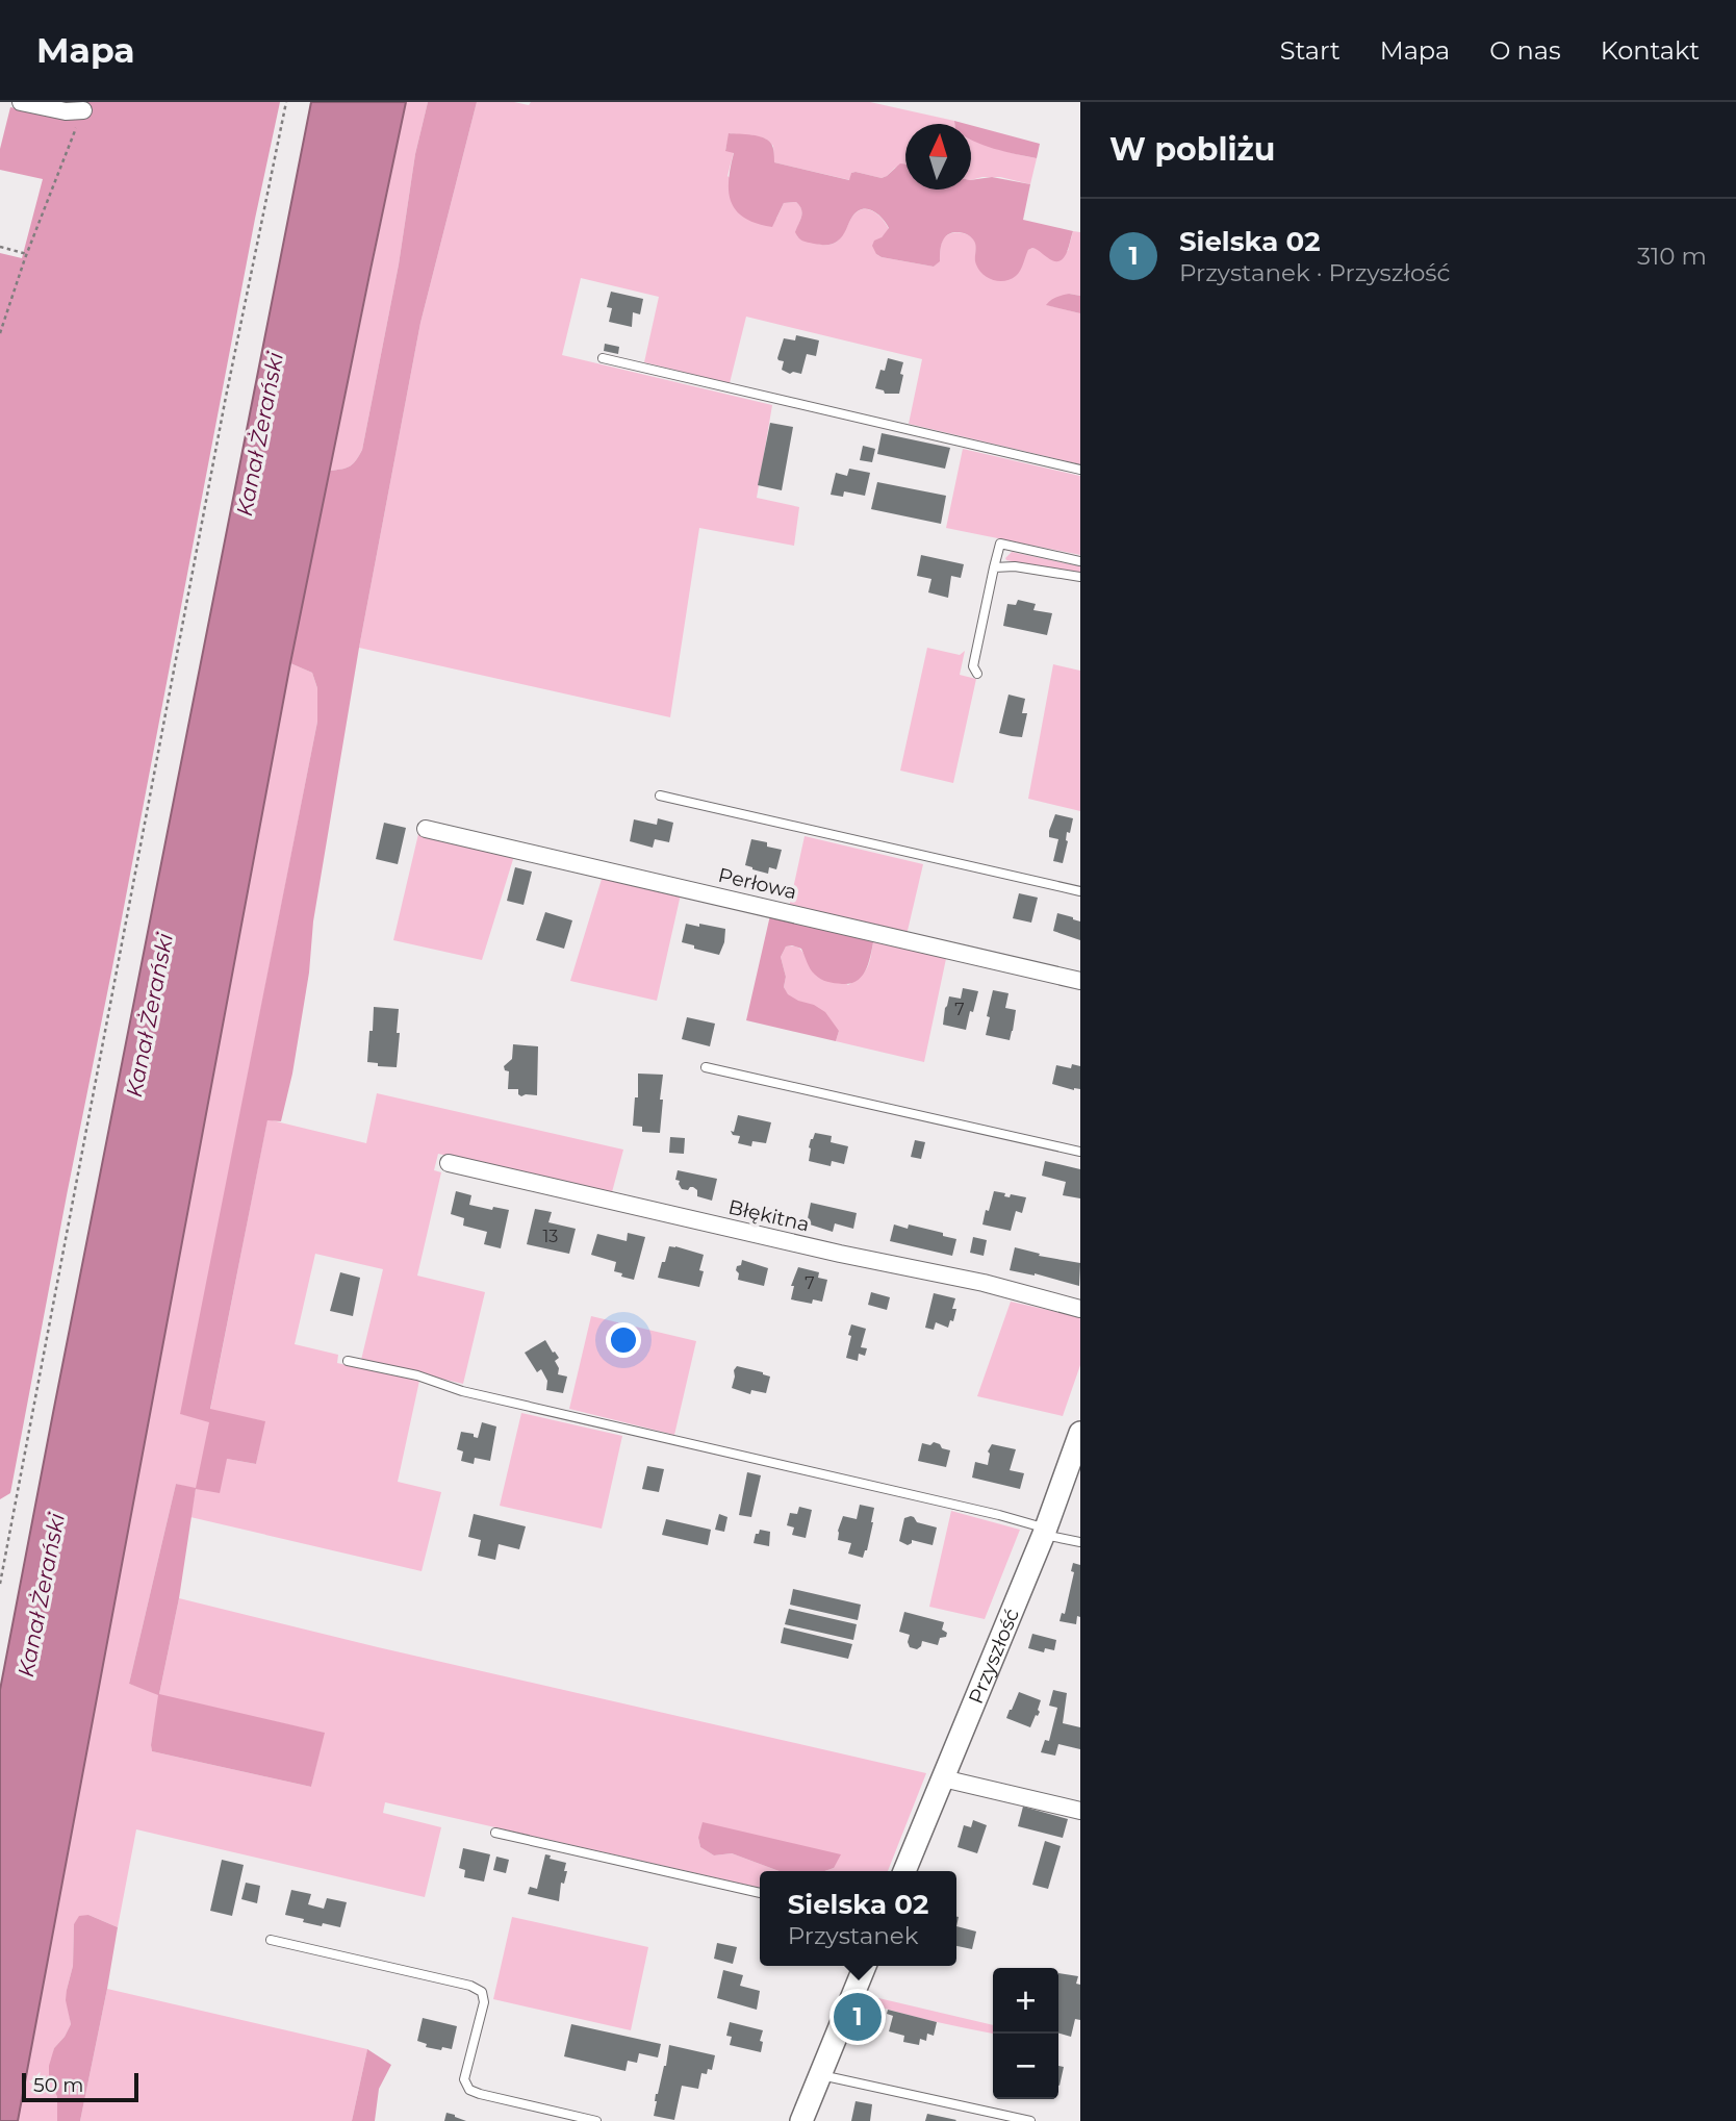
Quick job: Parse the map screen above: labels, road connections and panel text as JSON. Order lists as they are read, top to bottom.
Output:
{
  "streets": {
    "street": ["Perłowa", "Błękitna", "Przyszłość"]
  },
  "water": ["Kanał Żerański"],
  "house_numbers": ["7", "13", "7"],
  "scale_bar": "50 m",
  "north": "top",
  "page": {
    "header": "Mapa",
    "nav": [
      "Start",
      "Mapa",
      "O nas",
      "Kontakt"
    ],
    "heading": "W pobliżu",
    "list": [
      {
        "mark": "1",
        "name": "Sielska 02",
        "note": "Przystanek · Przyszłość",
        "value": "310 m"
      }
    ],
    "popup": ["Sielska 02", "Przystanek"],
    "map_buttons": ["+", "−"],
    "pins": "1",
    "scale": "50 m"
  }
}
